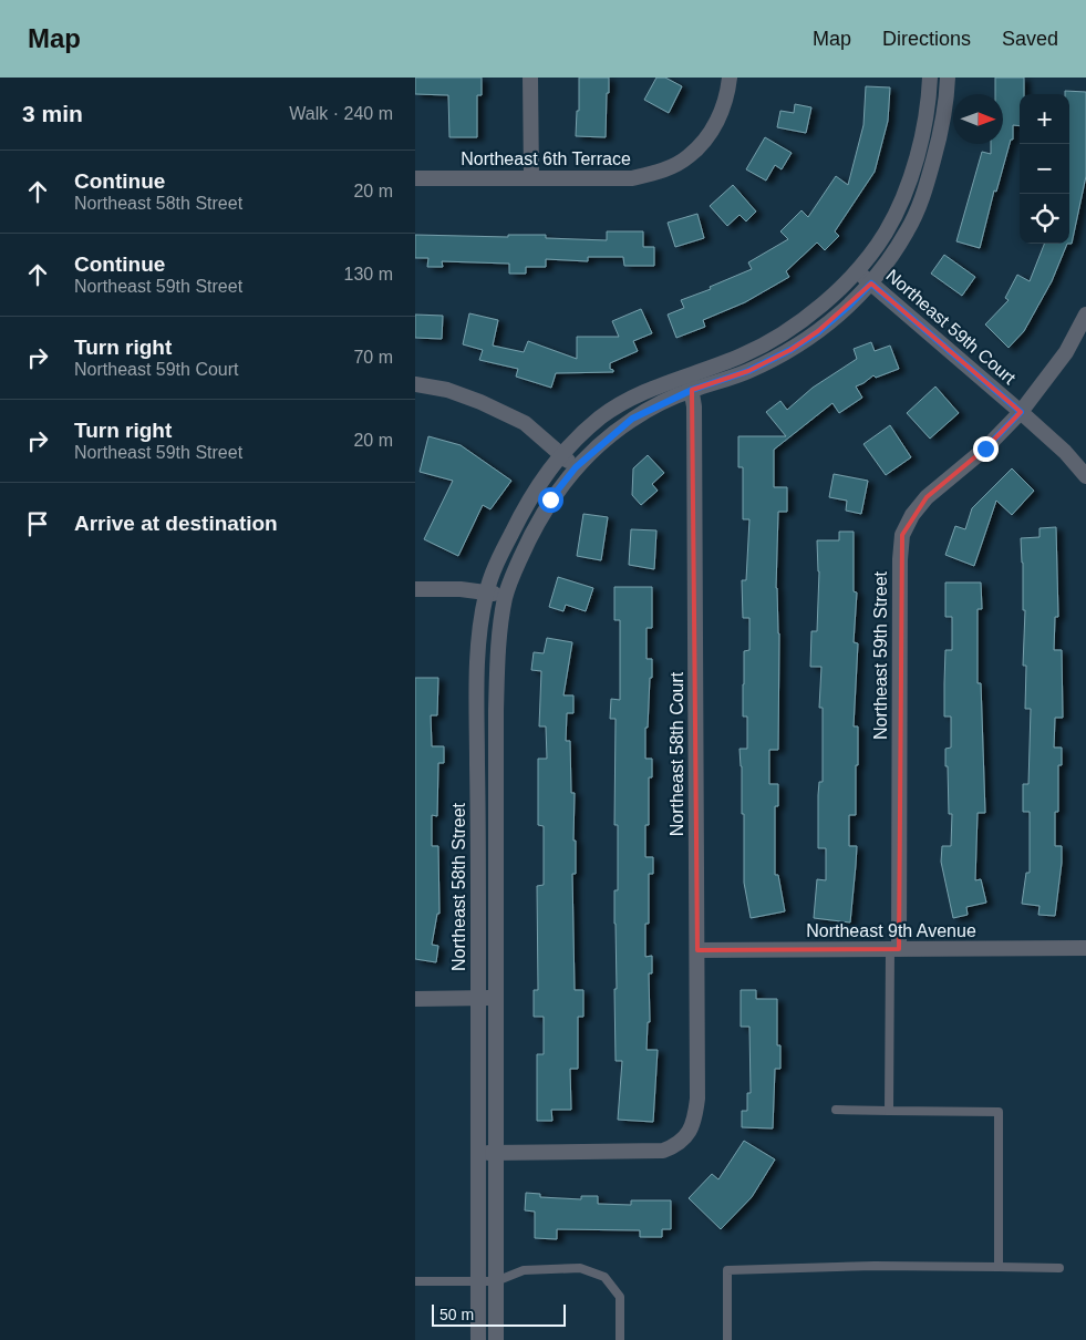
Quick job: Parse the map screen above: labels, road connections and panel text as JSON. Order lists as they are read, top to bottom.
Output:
{
  "streets": {
    "street": [
      "Northeast 6th Terrace",
      "Northeast 59th Court",
      "Northeast 59th Street",
      "Northeast 58th Court",
      "Northeast 58th Street",
      "Northeast 9th Avenue"
    ]
  },
  "crossings": [
    ["Northeast 59th Court", "Northeast 59th Street"],
    ["Northeast 59th Street", "Northeast 9th Avenue"],
    ["Northeast 58th Court", "Northeast 9th Avenue"]
  ],
  "scale_bar": "50 m",
  "north": "right",
  "page": {
    "header": "Map",
    "nav": ["Map", "Directions", "Saved"],
    "heading": ["3 min", "Walk · 240 m"],
    "map_buttons": ["+", "−"],
    "list": [
      ["Continue", "Northeast 58th Street", "20 m"],
      ["Continue", "Northeast 59th Street", "130 m"],
      ["Turn right", "Northeast 59th Court", "70 m"],
      ["Turn right", "Northeast 59th Street", "20 m"],
      "Arrive at destination"
    ],
    "scale": "50 m"
  }
}
